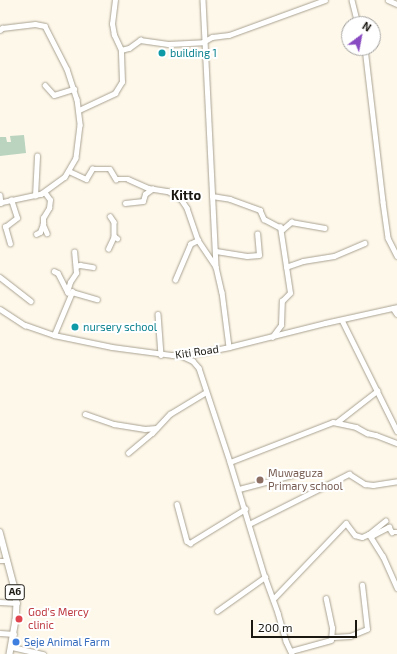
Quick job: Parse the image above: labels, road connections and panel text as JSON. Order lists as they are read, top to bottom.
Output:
{
  "streets": {
    "main road": ["A6"],
    "street": ["Kiti Road"]
  },
  "districts": ["Kitto"],
  "places": [
    "building 1",
    "nursery school",
    "Muwaguza Primary school",
    "God's Mercy clinic",
    "Seje Animal Farm"
  ],
  "scale_bar": "200 m",
  "north": "top right"
}
